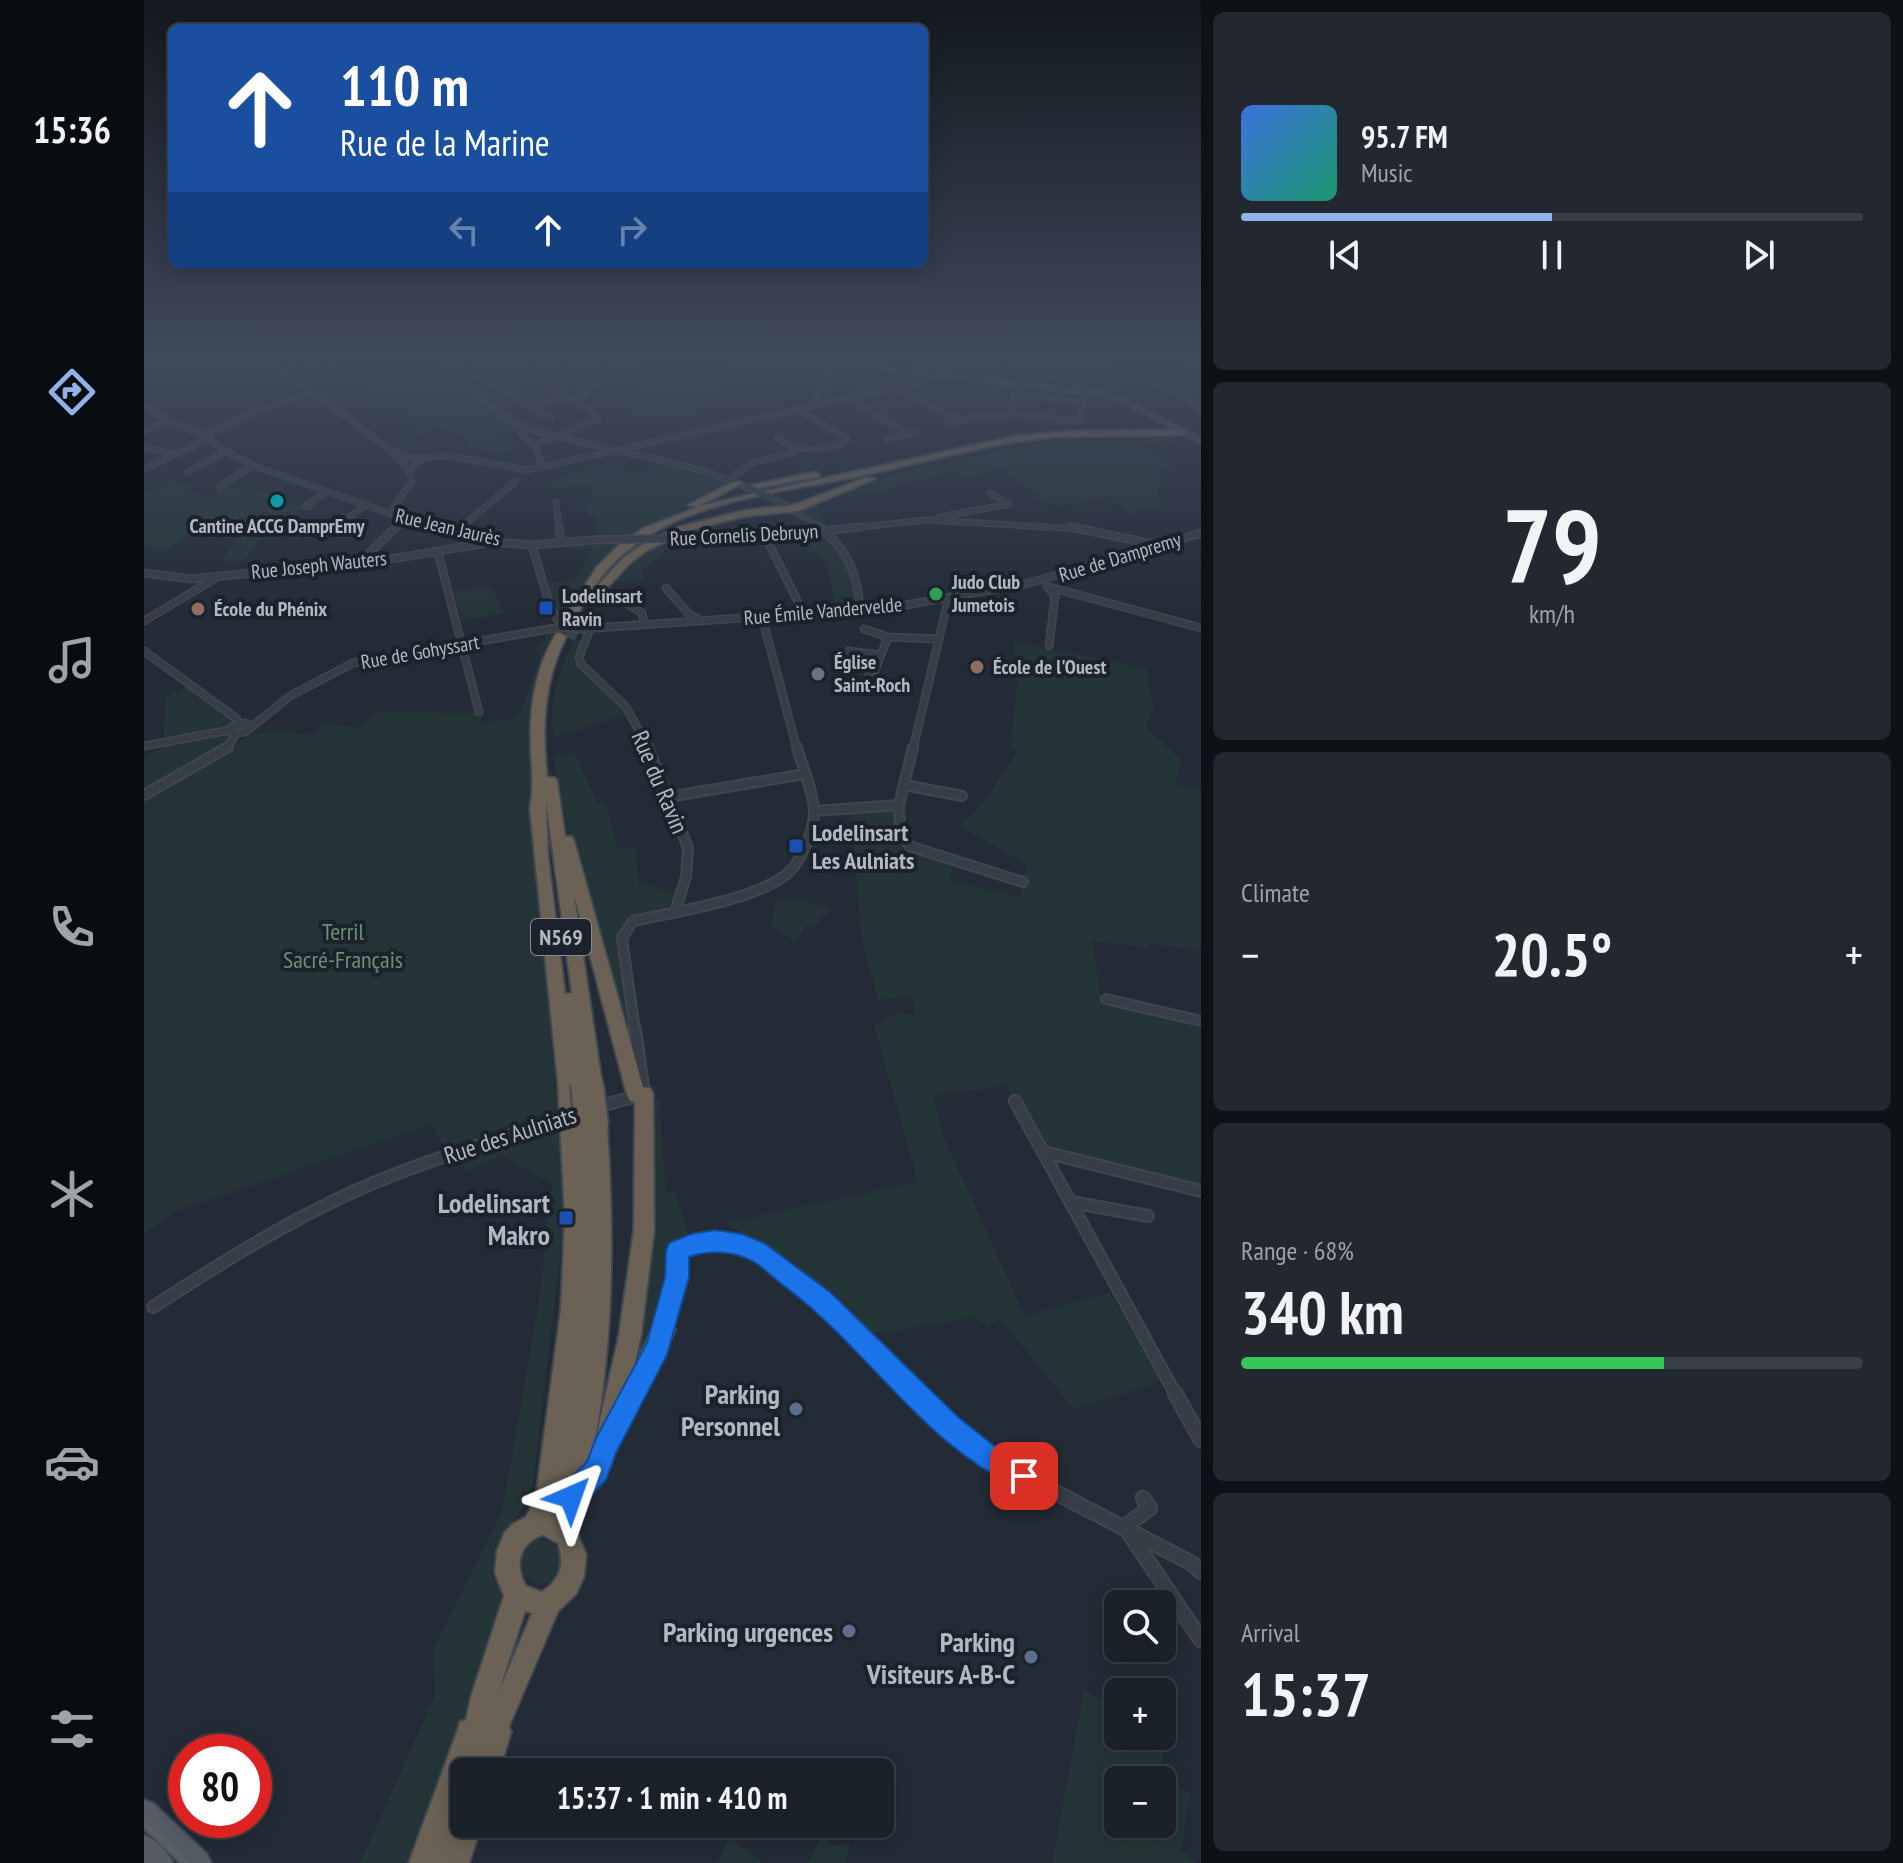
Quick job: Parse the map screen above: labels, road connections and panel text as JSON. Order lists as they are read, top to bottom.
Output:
{
  "streets": {
    "highway": ["N569"],
    "street": [
      "Rue Jean Jaurès",
      "Rue Cornelis Debruyn",
      "Rue de Dampremy",
      "Rue Joseph Wauters",
      "Rue Émile Vandervelde",
      "Rue de Gohyssart",
      "Rue du Ravin",
      "Rue des Aulniats"
    ]
  },
  "crossings": [
    ["Rue Jean Jaurès", "Rue Cornelis Debruyn"],
    ["Rue Jean Jaurès", "Rue Joseph Wauters"],
    ["Rue Cornelis Debruyn", "Rue de Dampremy"],
    ["Rue de Dampremy", "Rue Émile Vandervelde"],
    ["Rue Émile Vandervelde", "Rue de Gohyssart"],
    ["Rue Émile Vandervelde", "Rue du Ravin"],
    ["Rue Émile Vandervelde", "N569"],
    ["Rue de Gohyssart", "N569"]
  ],
  "parks": ["Terril Sacré-Français"],
  "places": {
    "other": [
      "Cantine ACCG DamprEmy",
      "Judo Club Jumetois",
      "École du Phénix",
      "École de l'Ouest",
      "Église Saint-Roch",
      "Parking Personnel",
      "Parking urgences",
      "Parking Visiteurs A-B-C"
    ],
    "transit": ["Lodelinsart Ravin", "Lodelinsart Les Aulniats", "Lodelinsart Makro"]
  },
  "page": {
    "tabs": "15:36",
    "turn": ["110 m", "Rue de la Marine"],
    "song": ["95.7 FM", "Music"],
    "tile": [
      ["79", "km/h"],
      "Climate",
      ["Range · 68%", "340 km"],
      ["Arrival", "15:37"]
    ],
    "heat": ["−", "20.5°", "+"],
    "map_buttons": ["+", "−"],
    "limit": "80",
    "trip": "15:37 · 1 min · 410 m"
  }
}
